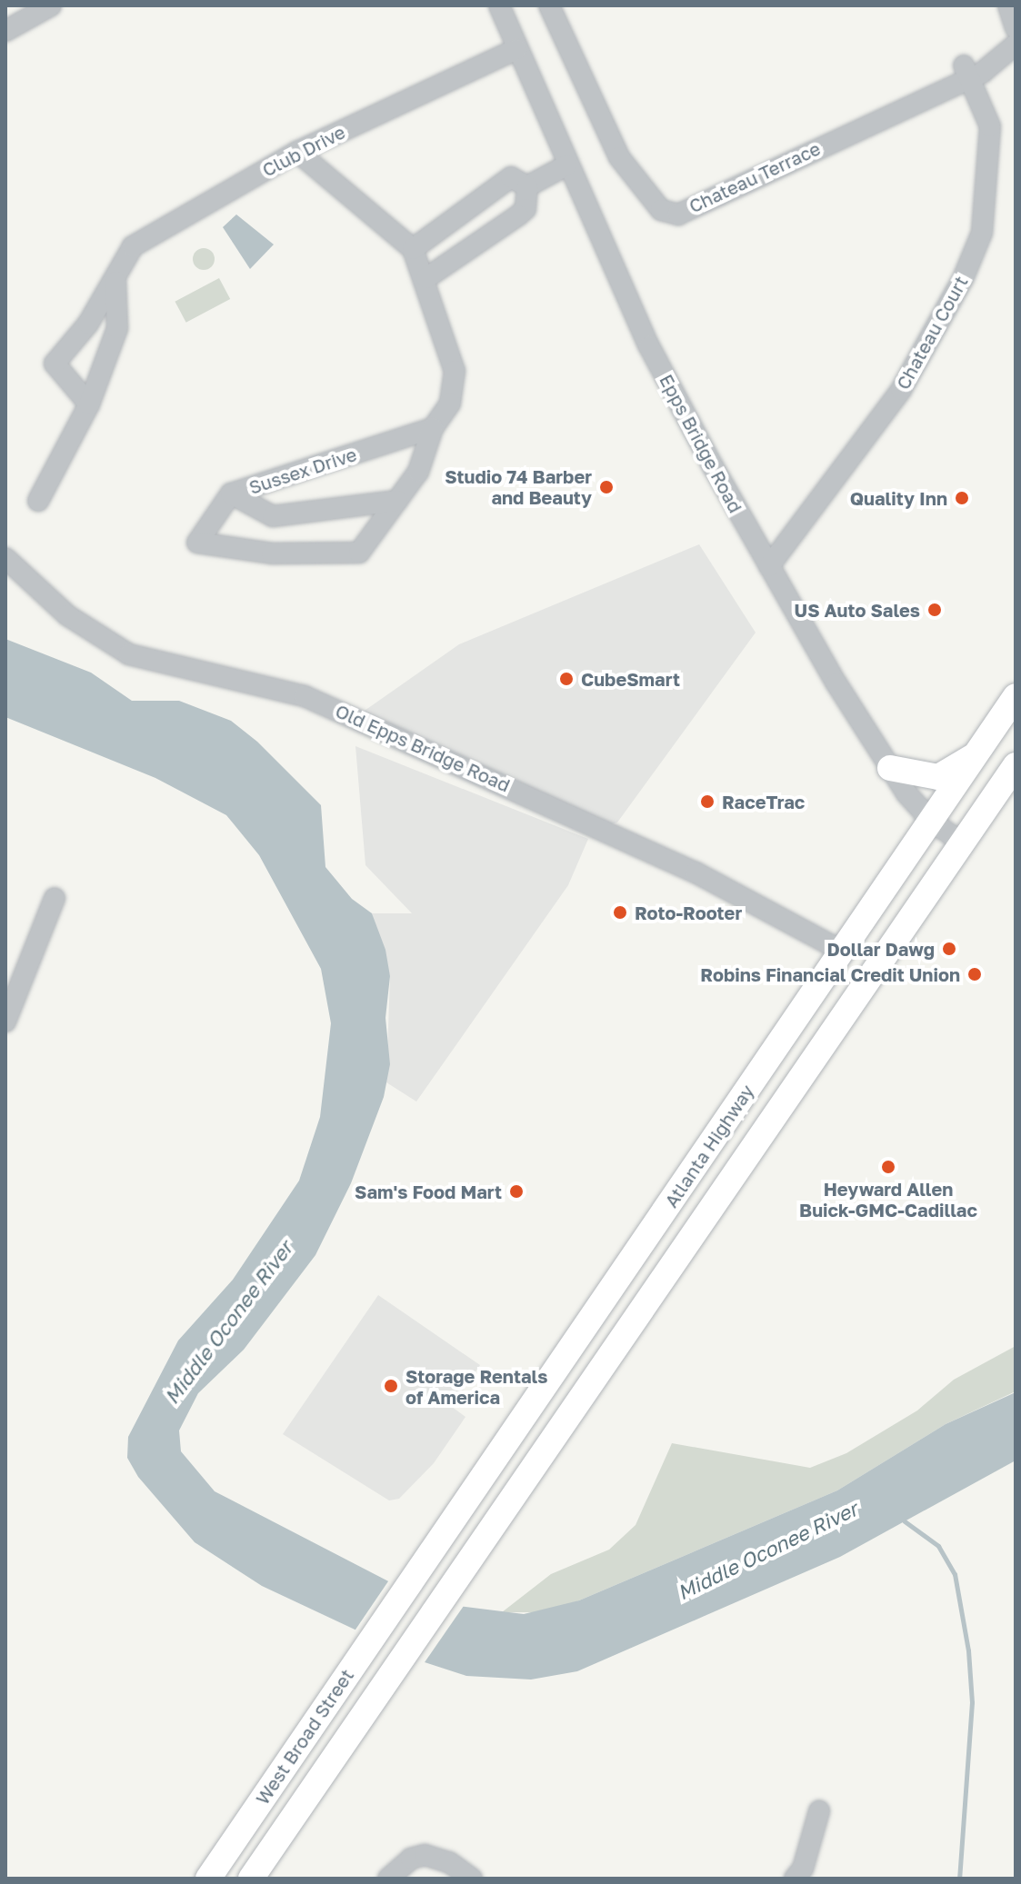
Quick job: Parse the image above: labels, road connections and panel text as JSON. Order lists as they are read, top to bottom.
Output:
{
  "streets": {
    "main road": ["Atlanta Highway", "West Broad Street"],
    "street": [
      "Club Drive",
      "Chateau Terrace",
      "Chateau Court",
      "Epps Bridge Road",
      "Sussex Drive",
      "Old Epps Bridge Road"
    ]
  },
  "crossings": [
    ["Club Drive", "Epps Bridge Road"],
    ["Chateau Terrace", "Chateau Court"],
    ["Chateau Court", "Epps Bridge Road"],
    ["Epps Bridge Road", "Atlanta Highway"],
    ["Old Epps Bridge Road", "Atlanta Highway"],
    ["Atlanta Highway", "West Broad Street"]
  ],
  "water": ["Middle Oconee River"],
  "places": [
    "Studio 74 Barber and Beauty",
    "Quality Inn",
    "US Auto Sales",
    "CubeSmart",
    "RaceTrac",
    "Roto-Rooter",
    "Dollar Dawg",
    "Robins Financial Credit Union",
    "Heyward Allen Buick-GMC-Cadillac",
    "Sam's Food Mart",
    "Storage Rentals of America"
  ]
}
